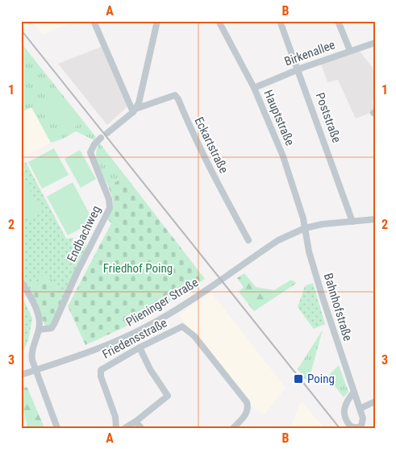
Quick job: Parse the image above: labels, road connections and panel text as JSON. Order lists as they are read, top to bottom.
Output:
{
  "streets": {
    "street": [
      "Birkenallee",
      "Hauptstraße",
      "Poststraße",
      "Eckartstraße",
      "Endbachweg",
      "Plieninger Straße",
      "Bahnhofstraße",
      "Friedensstraße"
    ]
  },
  "crossings": [
    ["Birkenallee", "Hauptstraße"],
    ["Birkenallee", "Poststraße"],
    ["Hauptstraße", "Plieninger Straße"],
    ["Hauptstraße", "Bahnhofstraße"],
    ["Poststraße", "Plieninger Straße"],
    ["Plieninger Straße", "Bahnhofstraße"]
  ],
  "parks": ["Friedhof Poing"],
  "places": {
    "transit": ["Poing"]
  },
  "grid": {
    "columns": ["A", "B"],
    "rows": ["1", "2", "3"]
  }
}
